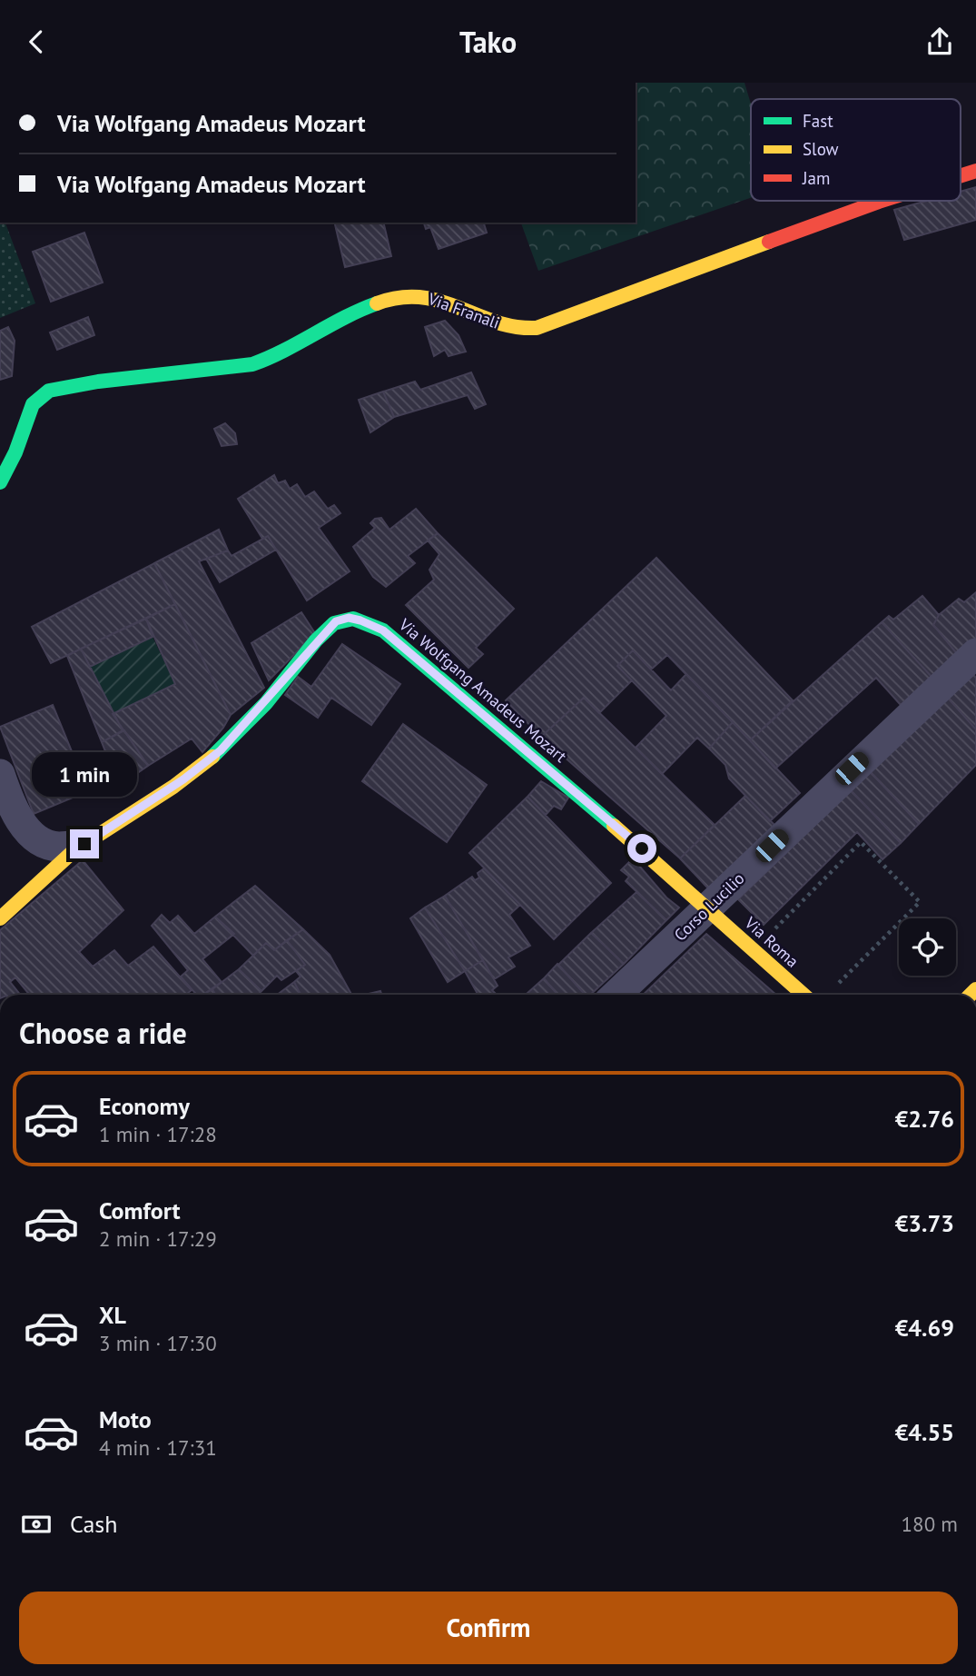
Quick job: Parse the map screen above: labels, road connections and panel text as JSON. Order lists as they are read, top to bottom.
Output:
{
  "streets": {
    "street": [
      "Via Franali",
      "Via Wolfgang Amadeus Mozart",
      "Corso Lucilio",
      "Via Roma"
    ]
  },
  "crossings": [
    ["Via Wolfgang Amadeus Mozart", "Corso Lucilio"],
    ["Via Wolfgang Amadeus Mozart", "Via Roma"],
    ["Corso Lucilio", "Via Roma"]
  ],
  "legend": ["Fast", "Slow", "Jam"],
  "page": {
    "header": "Tako",
    "banner": ["Via Wolfgang Amadeus Mozart", "Via Wolfgang Amadeus Mozart"],
    "bubble": "1 min",
    "heading": "Choose a ride",
    "list": [
      {
        "name": "Economy",
        "note": "1 min · 17:28",
        "value": "€2.76"
      },
      {
        "name": "Comfort",
        "note": "2 min · 17:29",
        "value": "€3.73"
      },
      {
        "name": "XL",
        "note": "3 min · 17:30",
        "value": "€4.69"
      },
      {
        "name": "Moto",
        "note": "4 min · 17:31",
        "value": "€4.55"
      }
    ],
    "pay": ["Cash", "180 m"],
    "buttons": "Confirm"
  }
}
